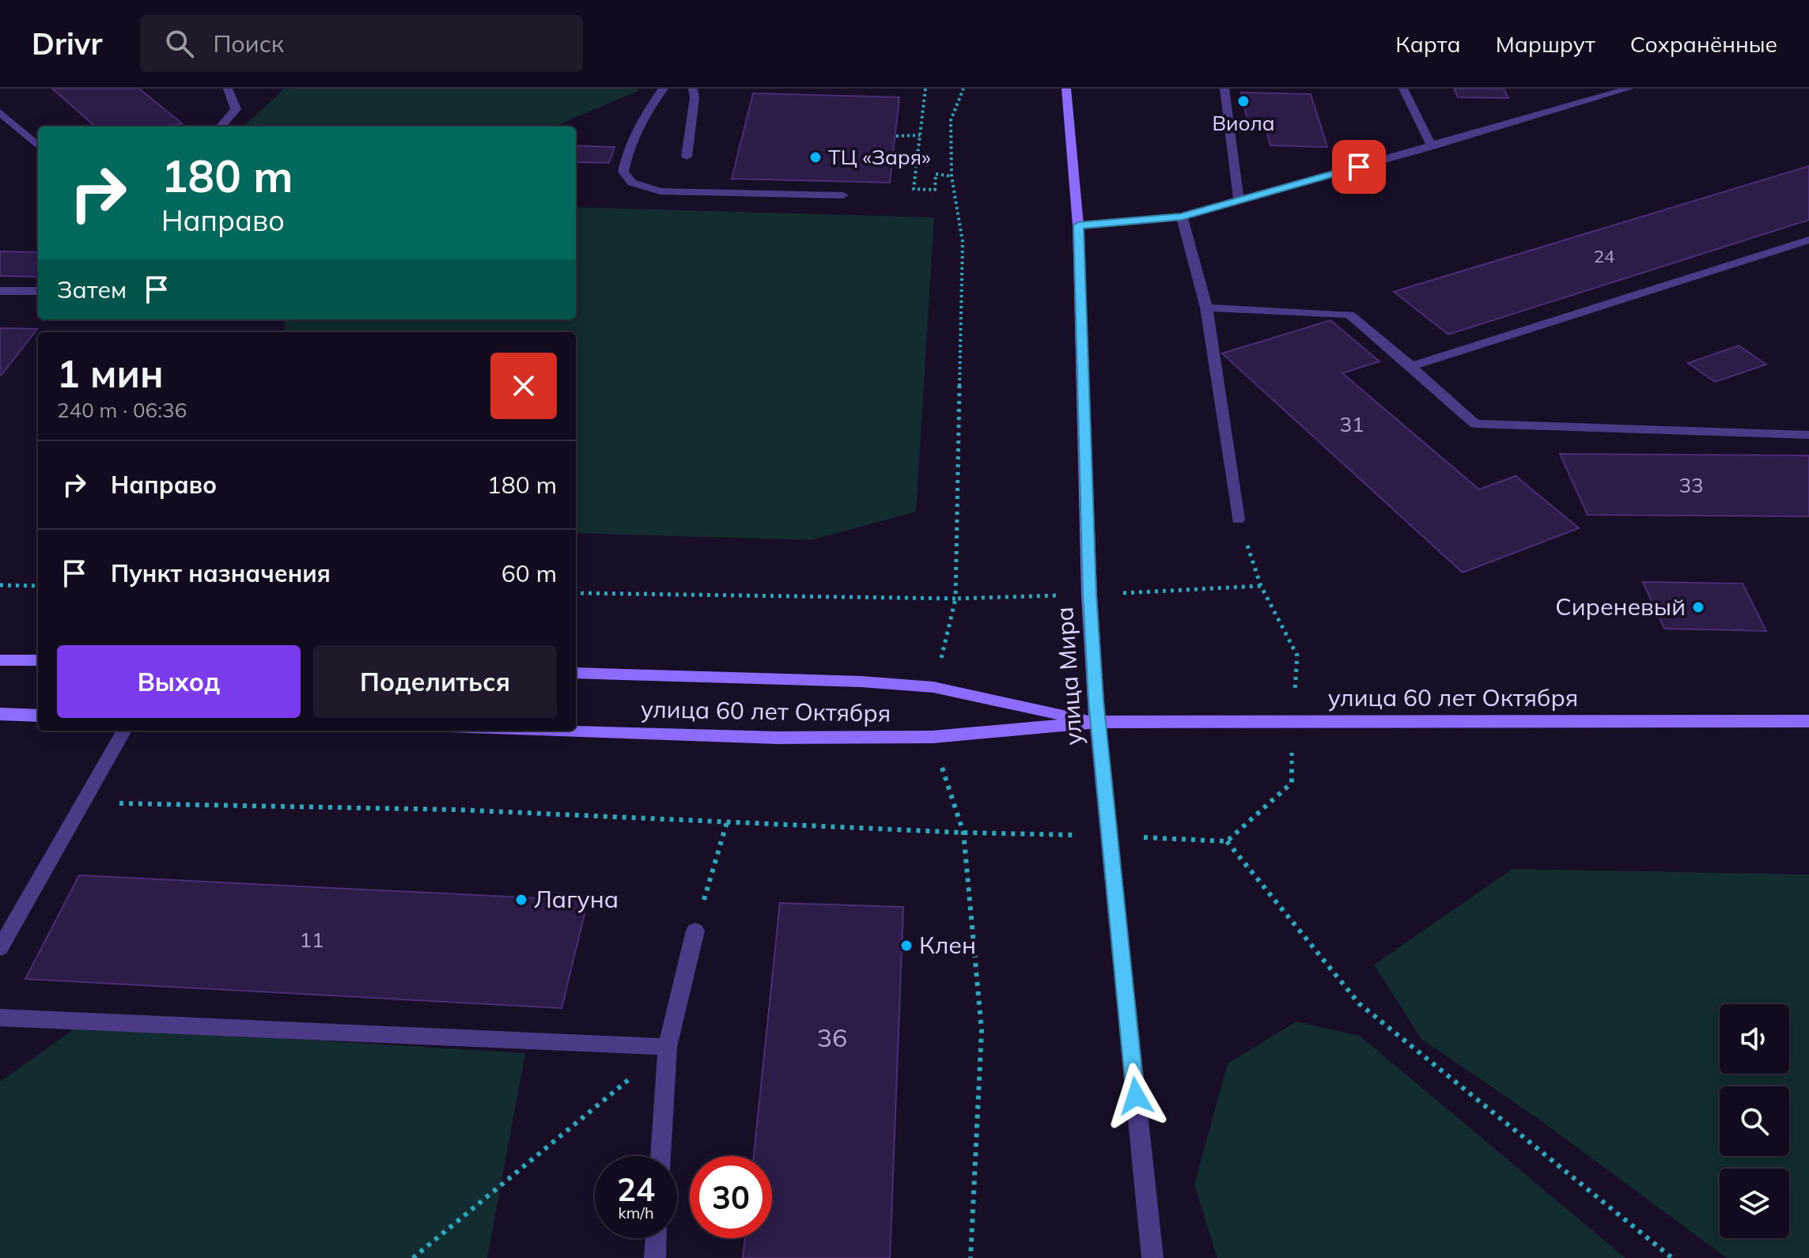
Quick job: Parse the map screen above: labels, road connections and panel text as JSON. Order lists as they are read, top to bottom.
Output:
{
  "streets": {
    "main road": ["улица Мира", "улица 60 лет Октября"]
  },
  "crossings": [
    ["улица Мира", "улица 60 лет Октября"]
  ],
  "places": [
    "Виола",
    "ТЦ «Заря»",
    "Сиреневый",
    "Лагуна",
    "Клен"
  ],
  "house_numbers": [
    "24",
    "31",
    "33",
    "11",
    "36"
  ],
  "page": {
    "header": "Drivr",
    "search": "Поиск",
    "nav": ["Карта", "Маршрут", "Сохранённые"],
    "turn": ["180 m", "Направо"],
    "then": "Затем",
    "heading": ["1 мин", "240 m · 06:36"],
    "list": [
      {
        "name": "Направо",
        "value": "180 m"
      },
      {
        "name": "Пункт назначения",
        "value": "60 m"
      }
    ],
    "buttons": ["Выход", "Поделиться"],
    "speed": "24 km/h",
    "limit": "30"
  }
}
